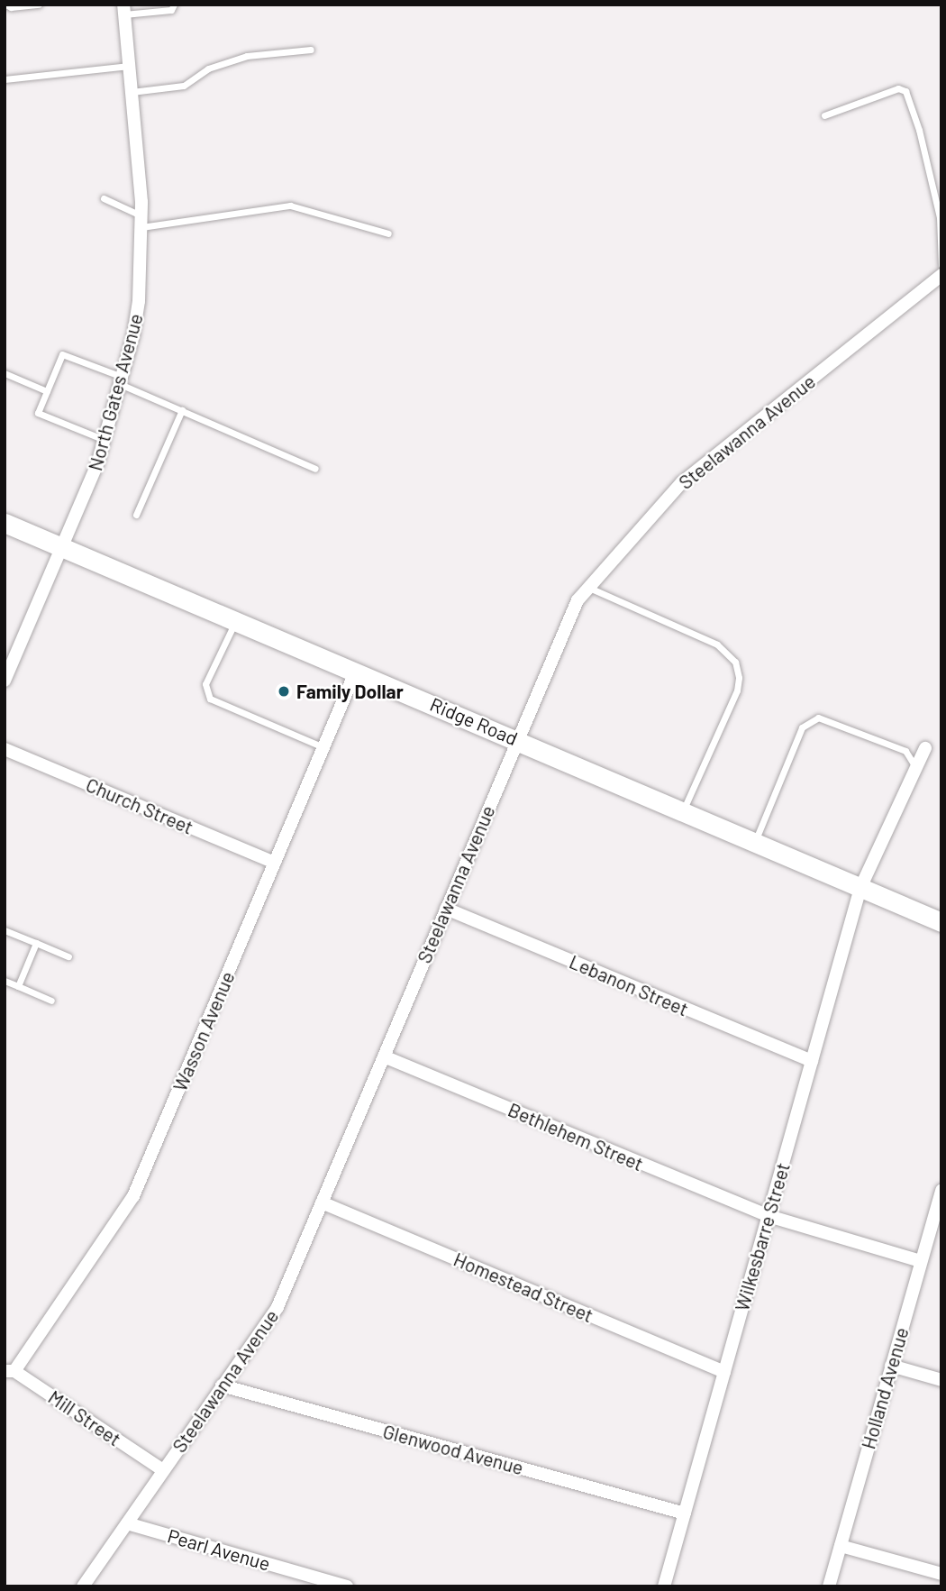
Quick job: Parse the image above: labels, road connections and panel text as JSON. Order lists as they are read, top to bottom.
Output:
{
  "streets": {
    "main road": ["Ridge Road"],
    "street": [
      "North Gates Avenue",
      "Steelawanna Avenue",
      "Church Street",
      "Lebanon Street",
      "Wasson Avenue",
      "Bethlehem Street",
      "Wilkesbarre Street",
      "Homestead Street",
      "Holland Avenue",
      "Mill Street",
      "Glenwood Avenue",
      "Pearl Avenue"
    ]
  },
  "crossings": [
    ["North Gates Avenue", "Ridge Road"],
    ["Steelawanna Avenue", "Ridge Road"],
    ["Steelawanna Avenue", "Lebanon Street"],
    ["Steelawanna Avenue", "Bethlehem Street"],
    ["Steelawanna Avenue", "Homestead Street"],
    ["Steelawanna Avenue", "Mill Street"],
    ["Steelawanna Avenue", "Glenwood Avenue"],
    ["Steelawanna Avenue", "Pearl Avenue"],
    ["Ridge Road", "Wasson Avenue"],
    ["Ridge Road", "Wilkesbarre Street"],
    ["Church Street", "Wasson Avenue"],
    ["Lebanon Street", "Wilkesbarre Street"],
    ["Wasson Avenue", "Mill Street"],
    ["Bethlehem Street", "Wilkesbarre Street"],
    ["Bethlehem Street", "Holland Avenue"],
    ["Wilkesbarre Street", "Homestead Street"],
    ["Wilkesbarre Street", "Glenwood Avenue"]
  ],
  "places": ["Family Dollar"]
}
